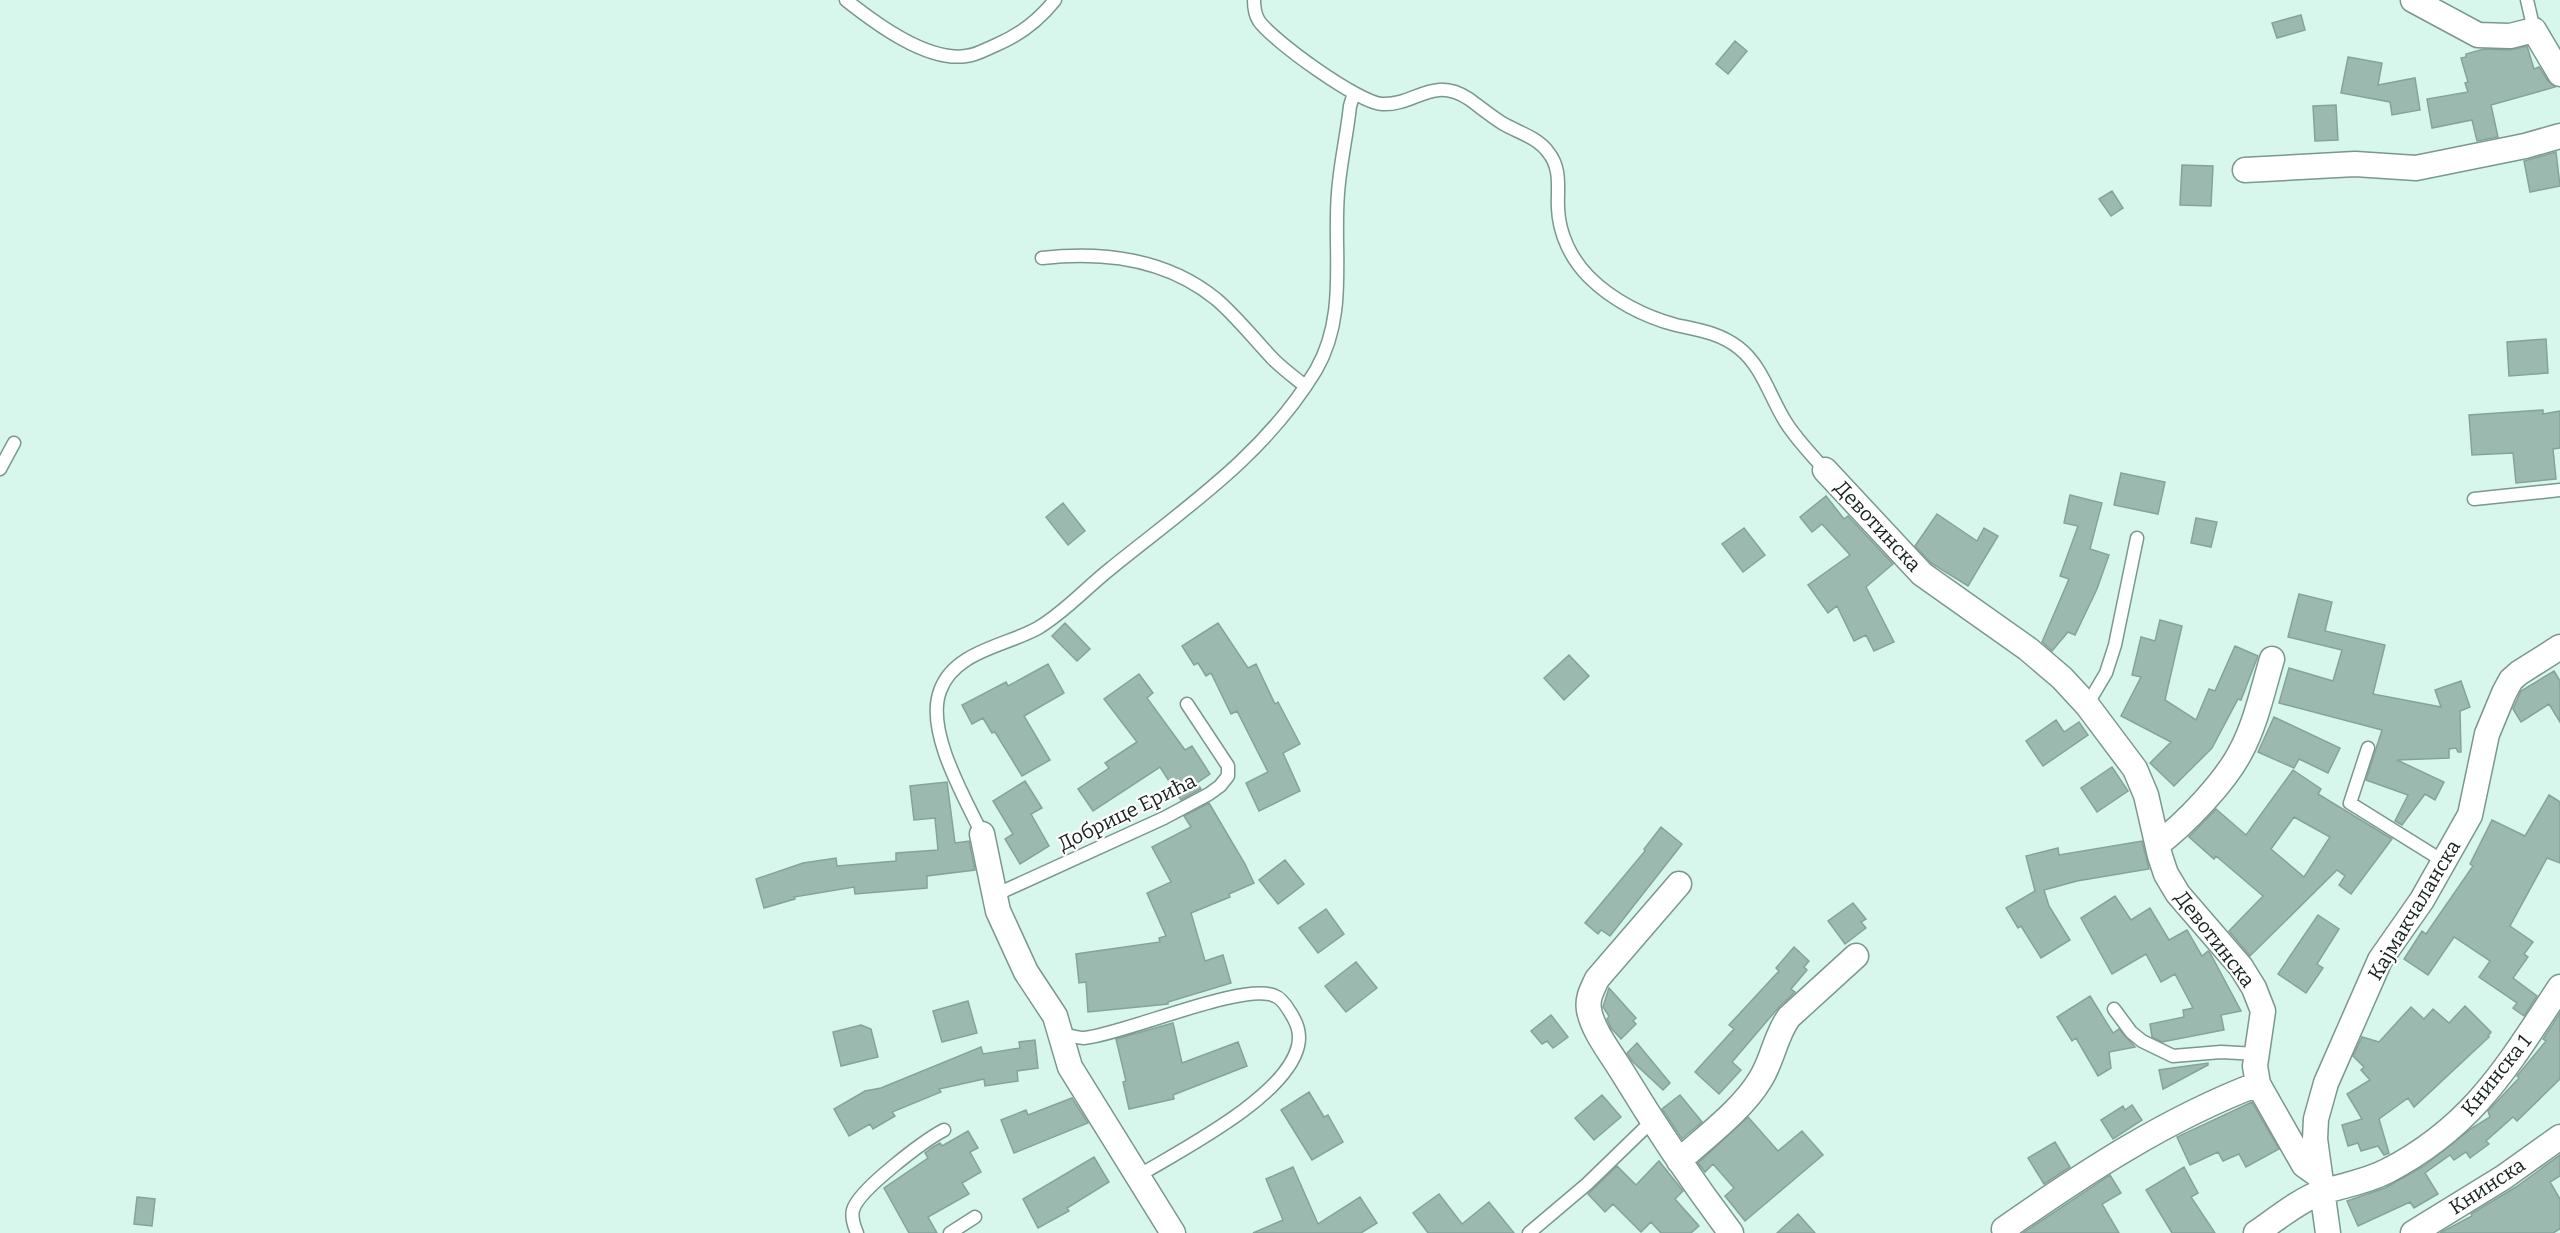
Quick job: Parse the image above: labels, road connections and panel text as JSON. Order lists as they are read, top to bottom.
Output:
{
  "streets": {
    "street": [
      "Девотинска",
      "Кајмакчаланска",
      "Книнска 1",
      "Книнска"
    ],
    "lane": ["Добрице Ерића"]
  },
  "crossings": [
    ["Девотинска", "Кајмакчаланска"],
    ["Девотинска", "Книнска 1"],
    ["Кајмакчаланска", "Книнска 1"]
  ]
}
